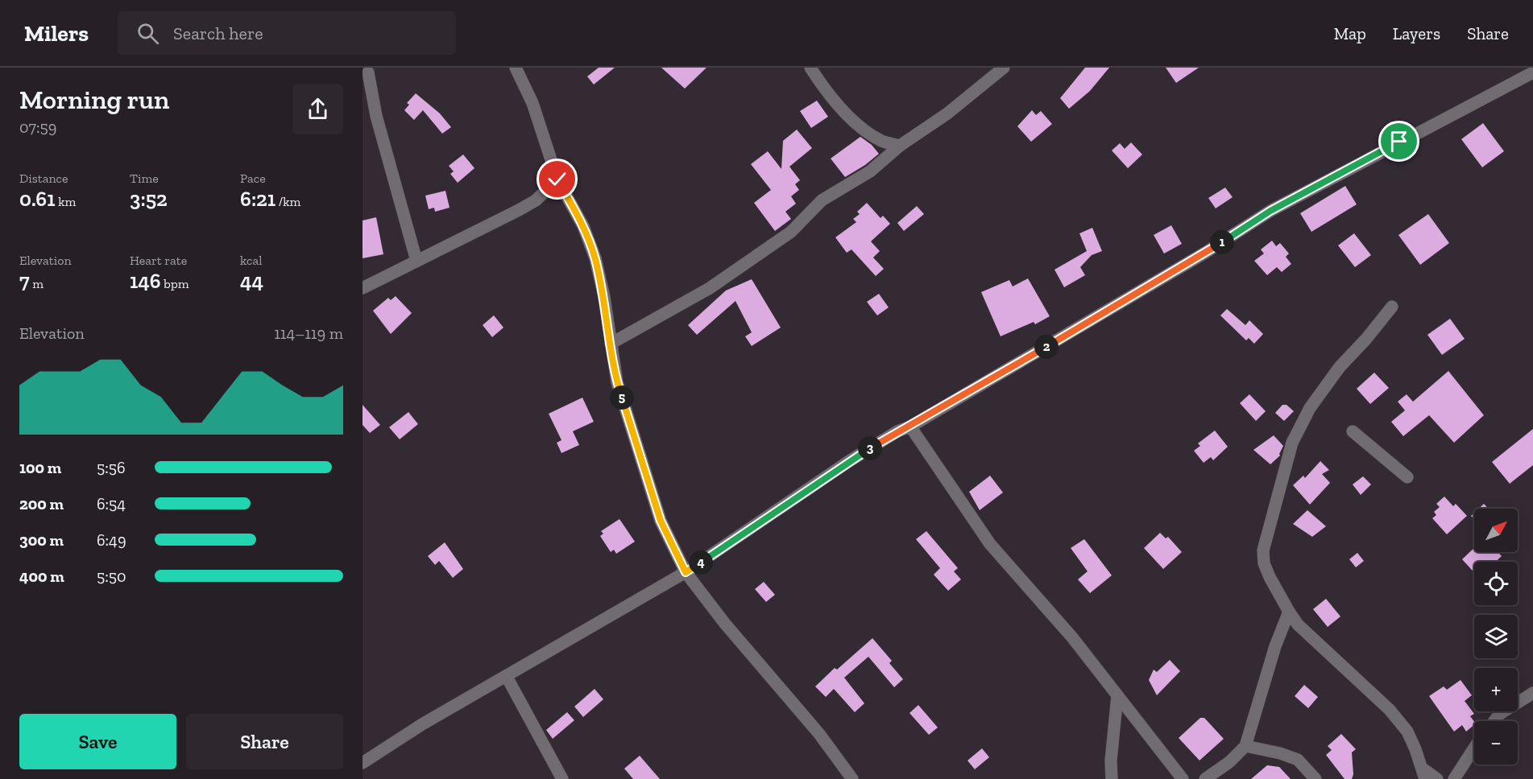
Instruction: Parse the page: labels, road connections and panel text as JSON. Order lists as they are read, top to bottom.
{
  "north": "top right",
  "page": {
    "header": "Milers",
    "search": "Search here",
    "nav": ["Map", "Layers", "Share"],
    "heading": ["Morning run", "07:59"],
    "stats": [
      ["Distance", "0.61 km"],
      ["Time", "3:52"],
      ["Pace", "6:21 /km"],
      ["Elevation", "7 m"],
      ["Heart rate", "146 bpm"],
      ["kcal", "44"]
    ],
    "pins": [
      "1",
      "2",
      "5",
      "3",
      "4"
    ],
    "chart": ["Elevation", "114–119 m"],
    "list": [
      {
        "name": "100 m",
        "note": "5:56"
      },
      {
        "name": "200 m",
        "note": "6:54"
      },
      {
        "name": "300 m",
        "note": "6:49"
      },
      {
        "name": "400 m",
        "note": "5:50"
      }
    ],
    "map_buttons": ["+", "−"],
    "buttons": ["Save", "Share"]
  }
}
